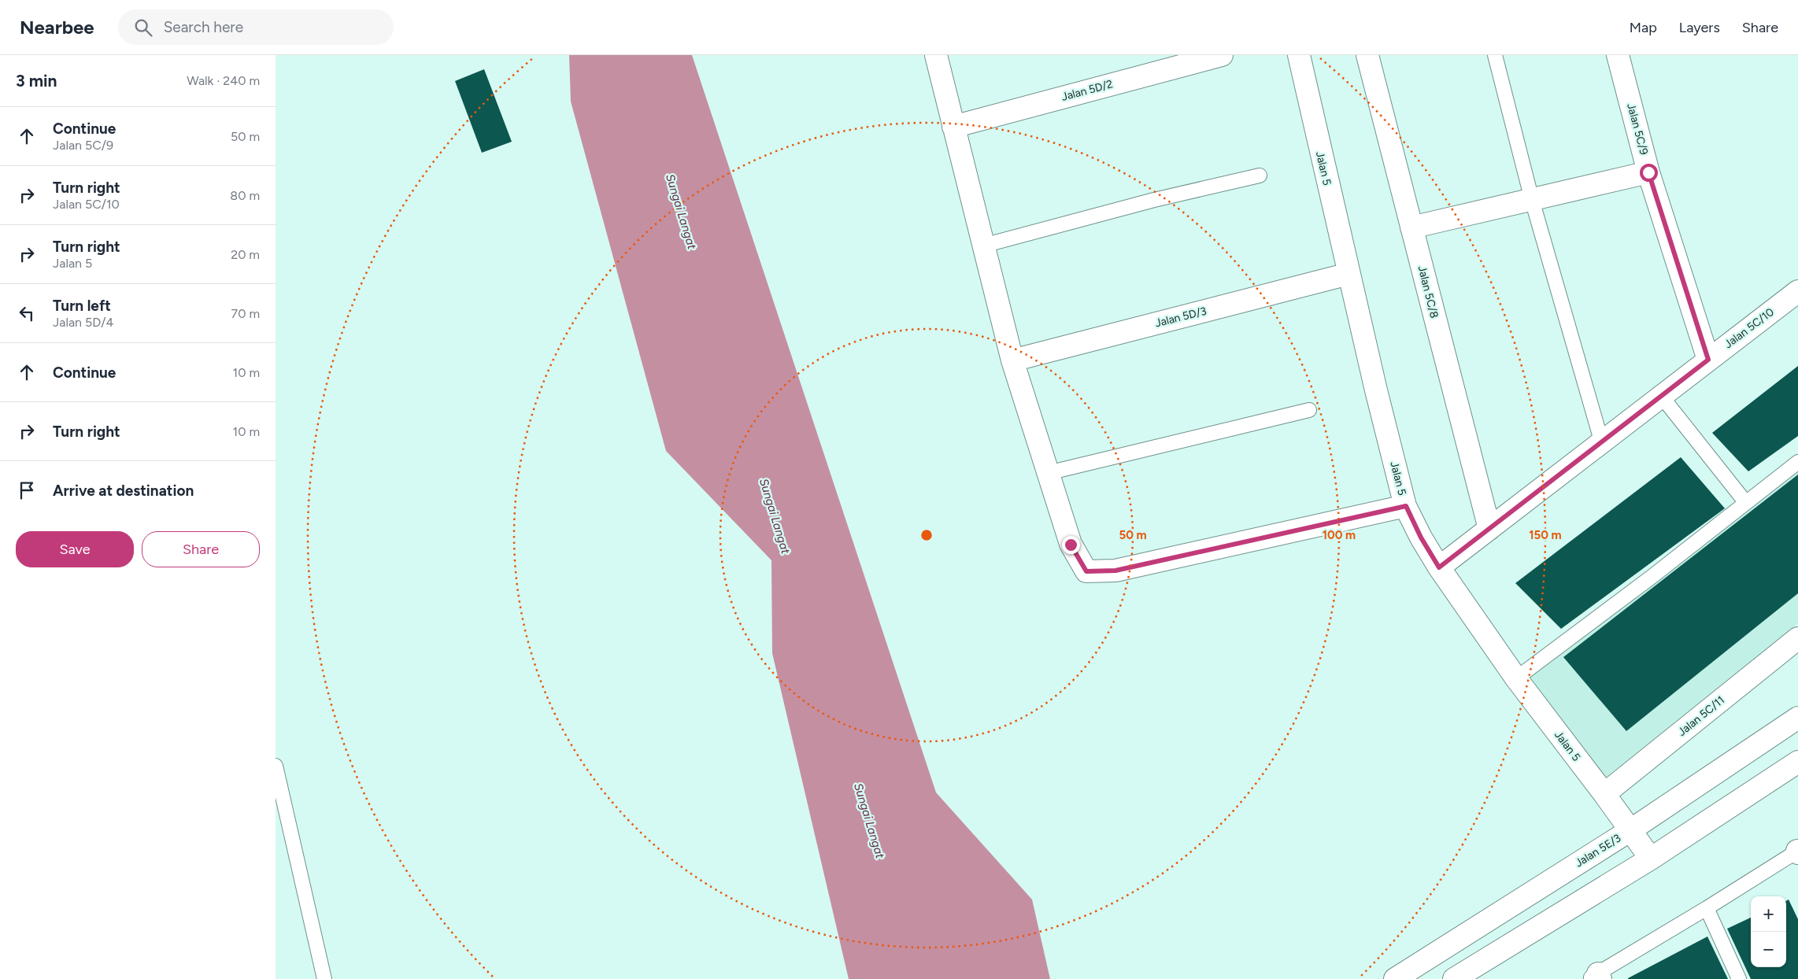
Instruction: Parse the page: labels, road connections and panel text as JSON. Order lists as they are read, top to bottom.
{
  "streets": {
    "street": [
      "Jalan 5D/2",
      "Jalan 5C/9",
      "Jalan 5",
      "Jalan 5C/8",
      "Jalan 5D/3",
      "Jalan 5C/10",
      "Jalan 5C/11",
      "Jalan 5E/3"
    ]
  },
  "crossings": [
    ["Jalan 5C/9", "Jalan 5C/10"],
    ["Jalan 5", "Jalan 5D/3"],
    ["Jalan 5", "Jalan 5C/10"],
    ["Jalan 5", "Jalan 5C/11"],
    ["Jalan 5", "Jalan 5E/3"],
    ["Jalan 5C/8", "Jalan 5C/10"]
  ],
  "water": ["Sungai Langat"],
  "page": {
    "header": "Nearbee",
    "search": "Search here",
    "nav": ["Map", "Layers", "Share"],
    "heading": ["3 min", "Walk · 240 m"],
    "list": [
      ["Continue", "Jalan 5C/9", "50 m"],
      ["Turn right", "Jalan 5C/10", "80 m"],
      ["Turn right", "Jalan 5", "20 m"],
      ["Turn left", "Jalan 5D/4", "70 m"],
      ["Continue", "10 m"],
      ["Turn right", "10 m"],
      "Arrive at destination"
    ],
    "buttons": ["Save", "Share"],
    "map_buttons": ["+", "−"]
  },
  "rings": ["50 m", "100 m", "150 m"]
}
